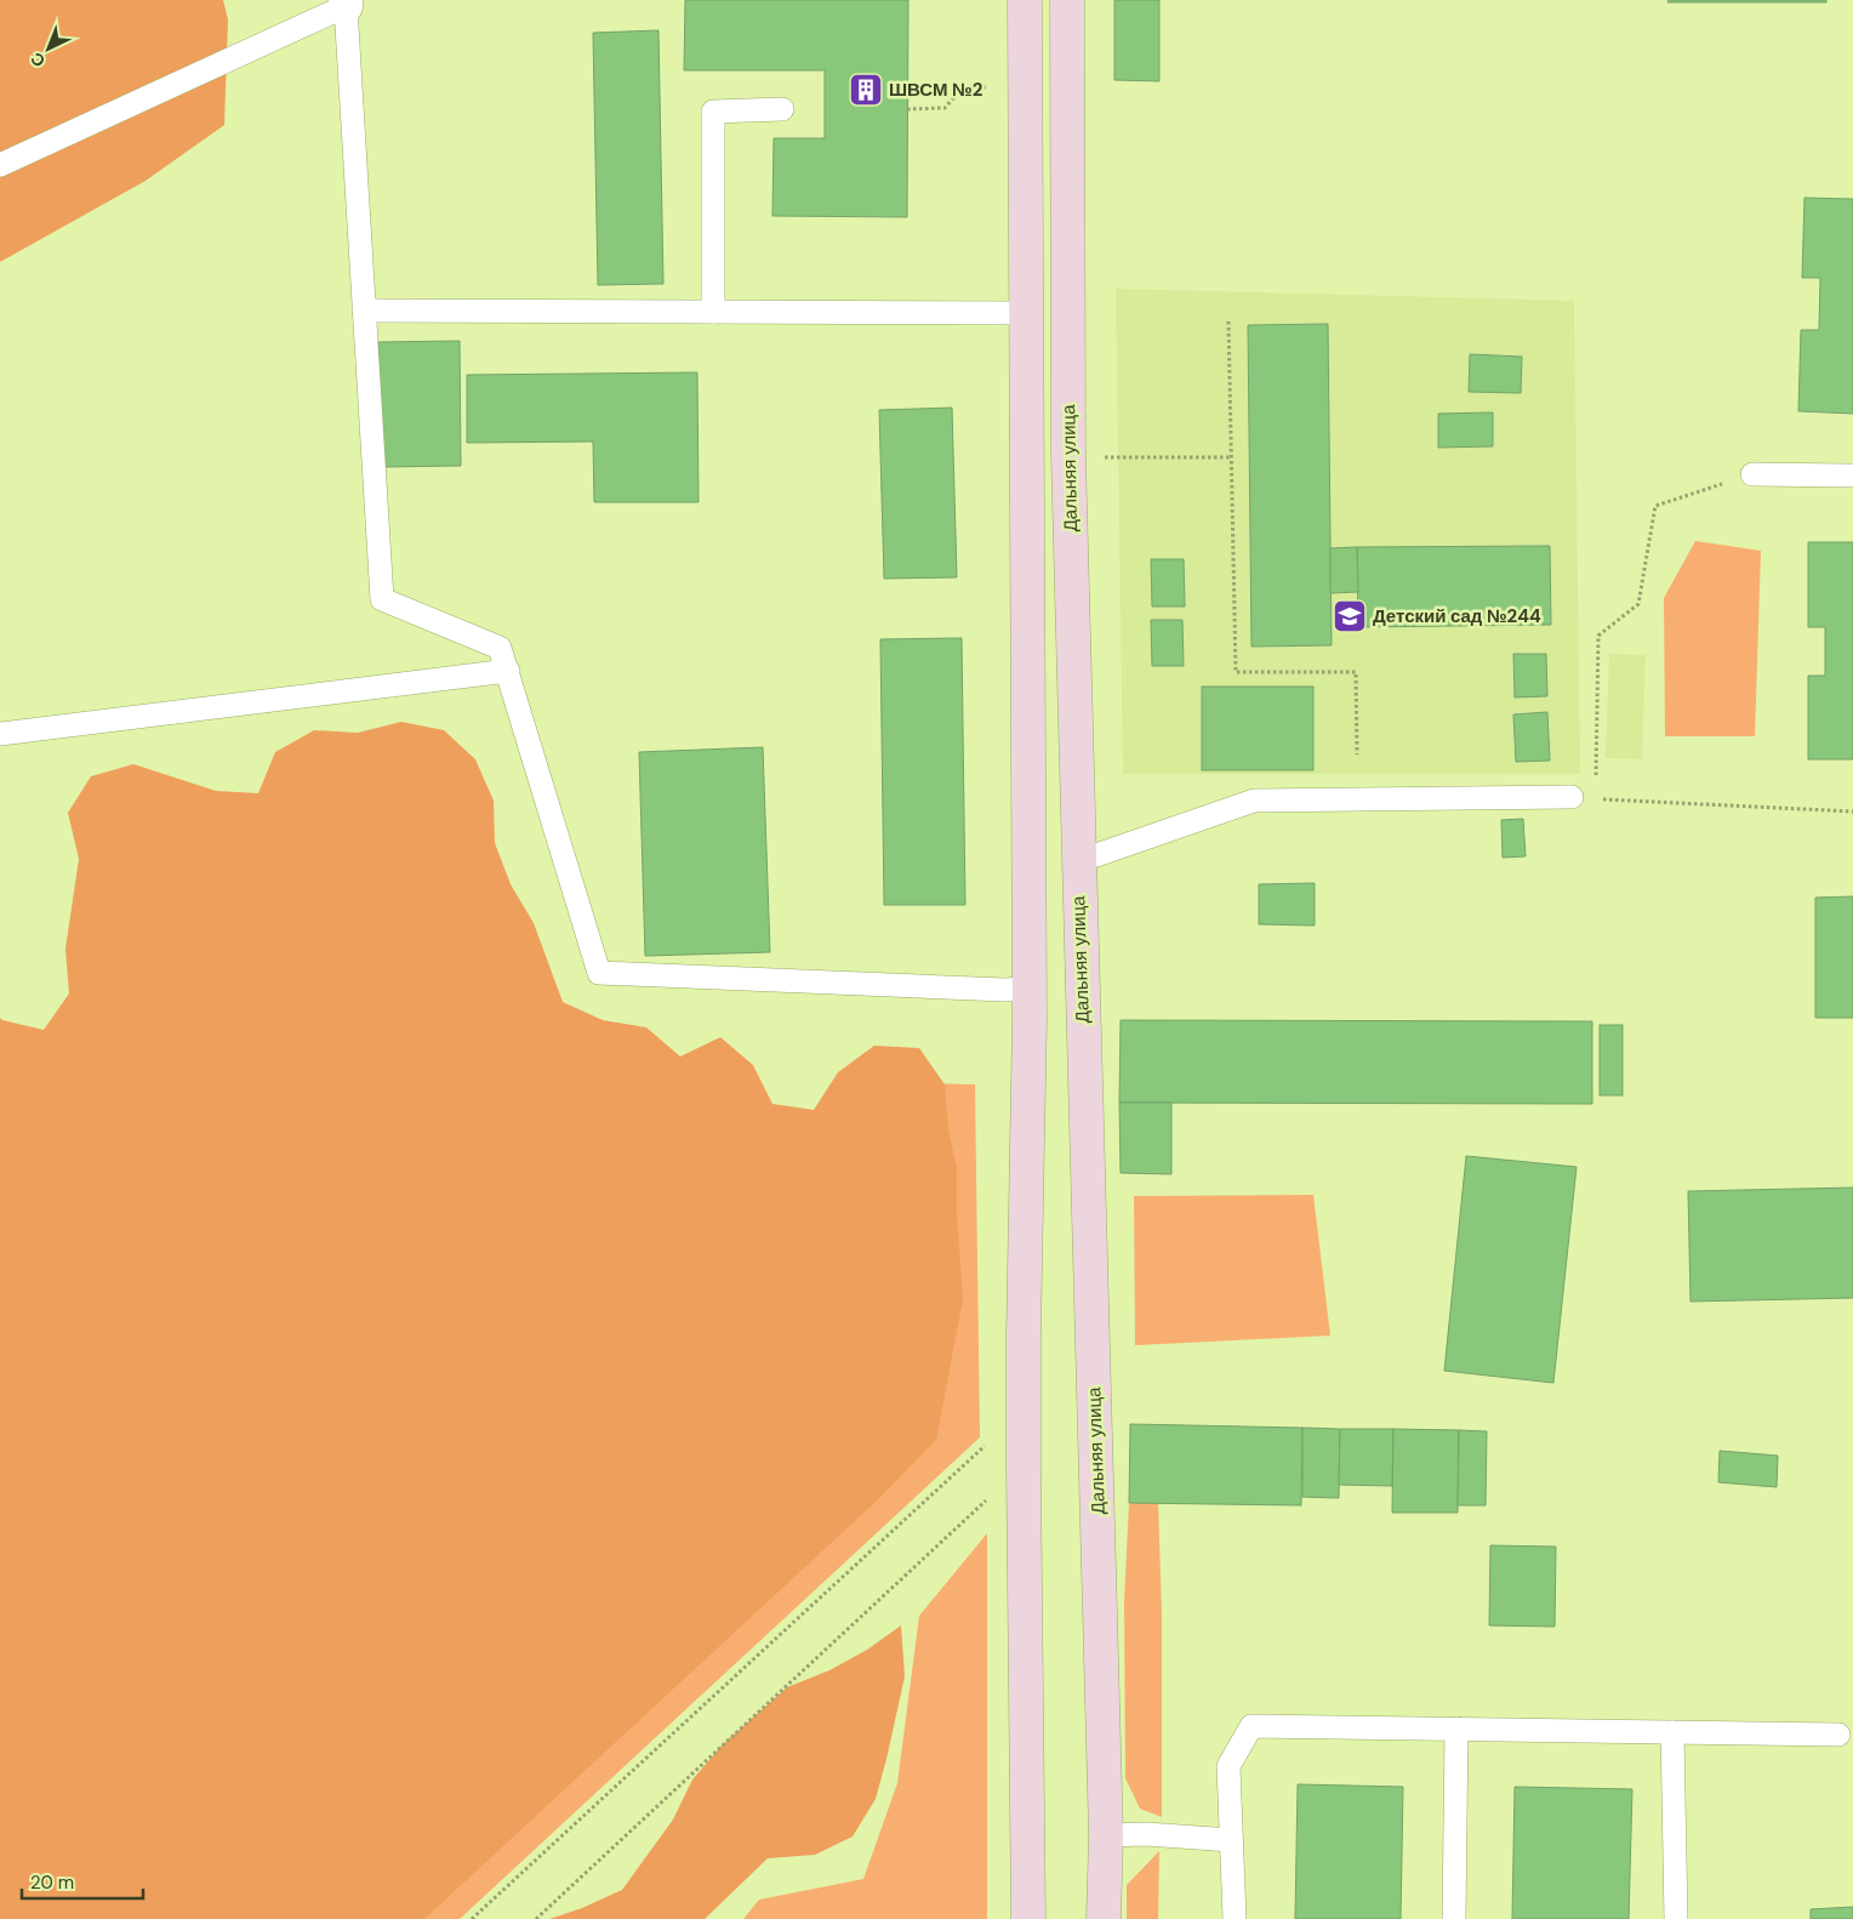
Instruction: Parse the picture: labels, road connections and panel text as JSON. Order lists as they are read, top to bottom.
{
  "streets": {
    "main road": ["Дальняя улица"]
  },
  "places": {
    "building": ["ШВСМ №2"],
    "school or university": ["Детский сад №244"]
  },
  "scale_bar": "20 m",
  "north": "bottom left"
}
